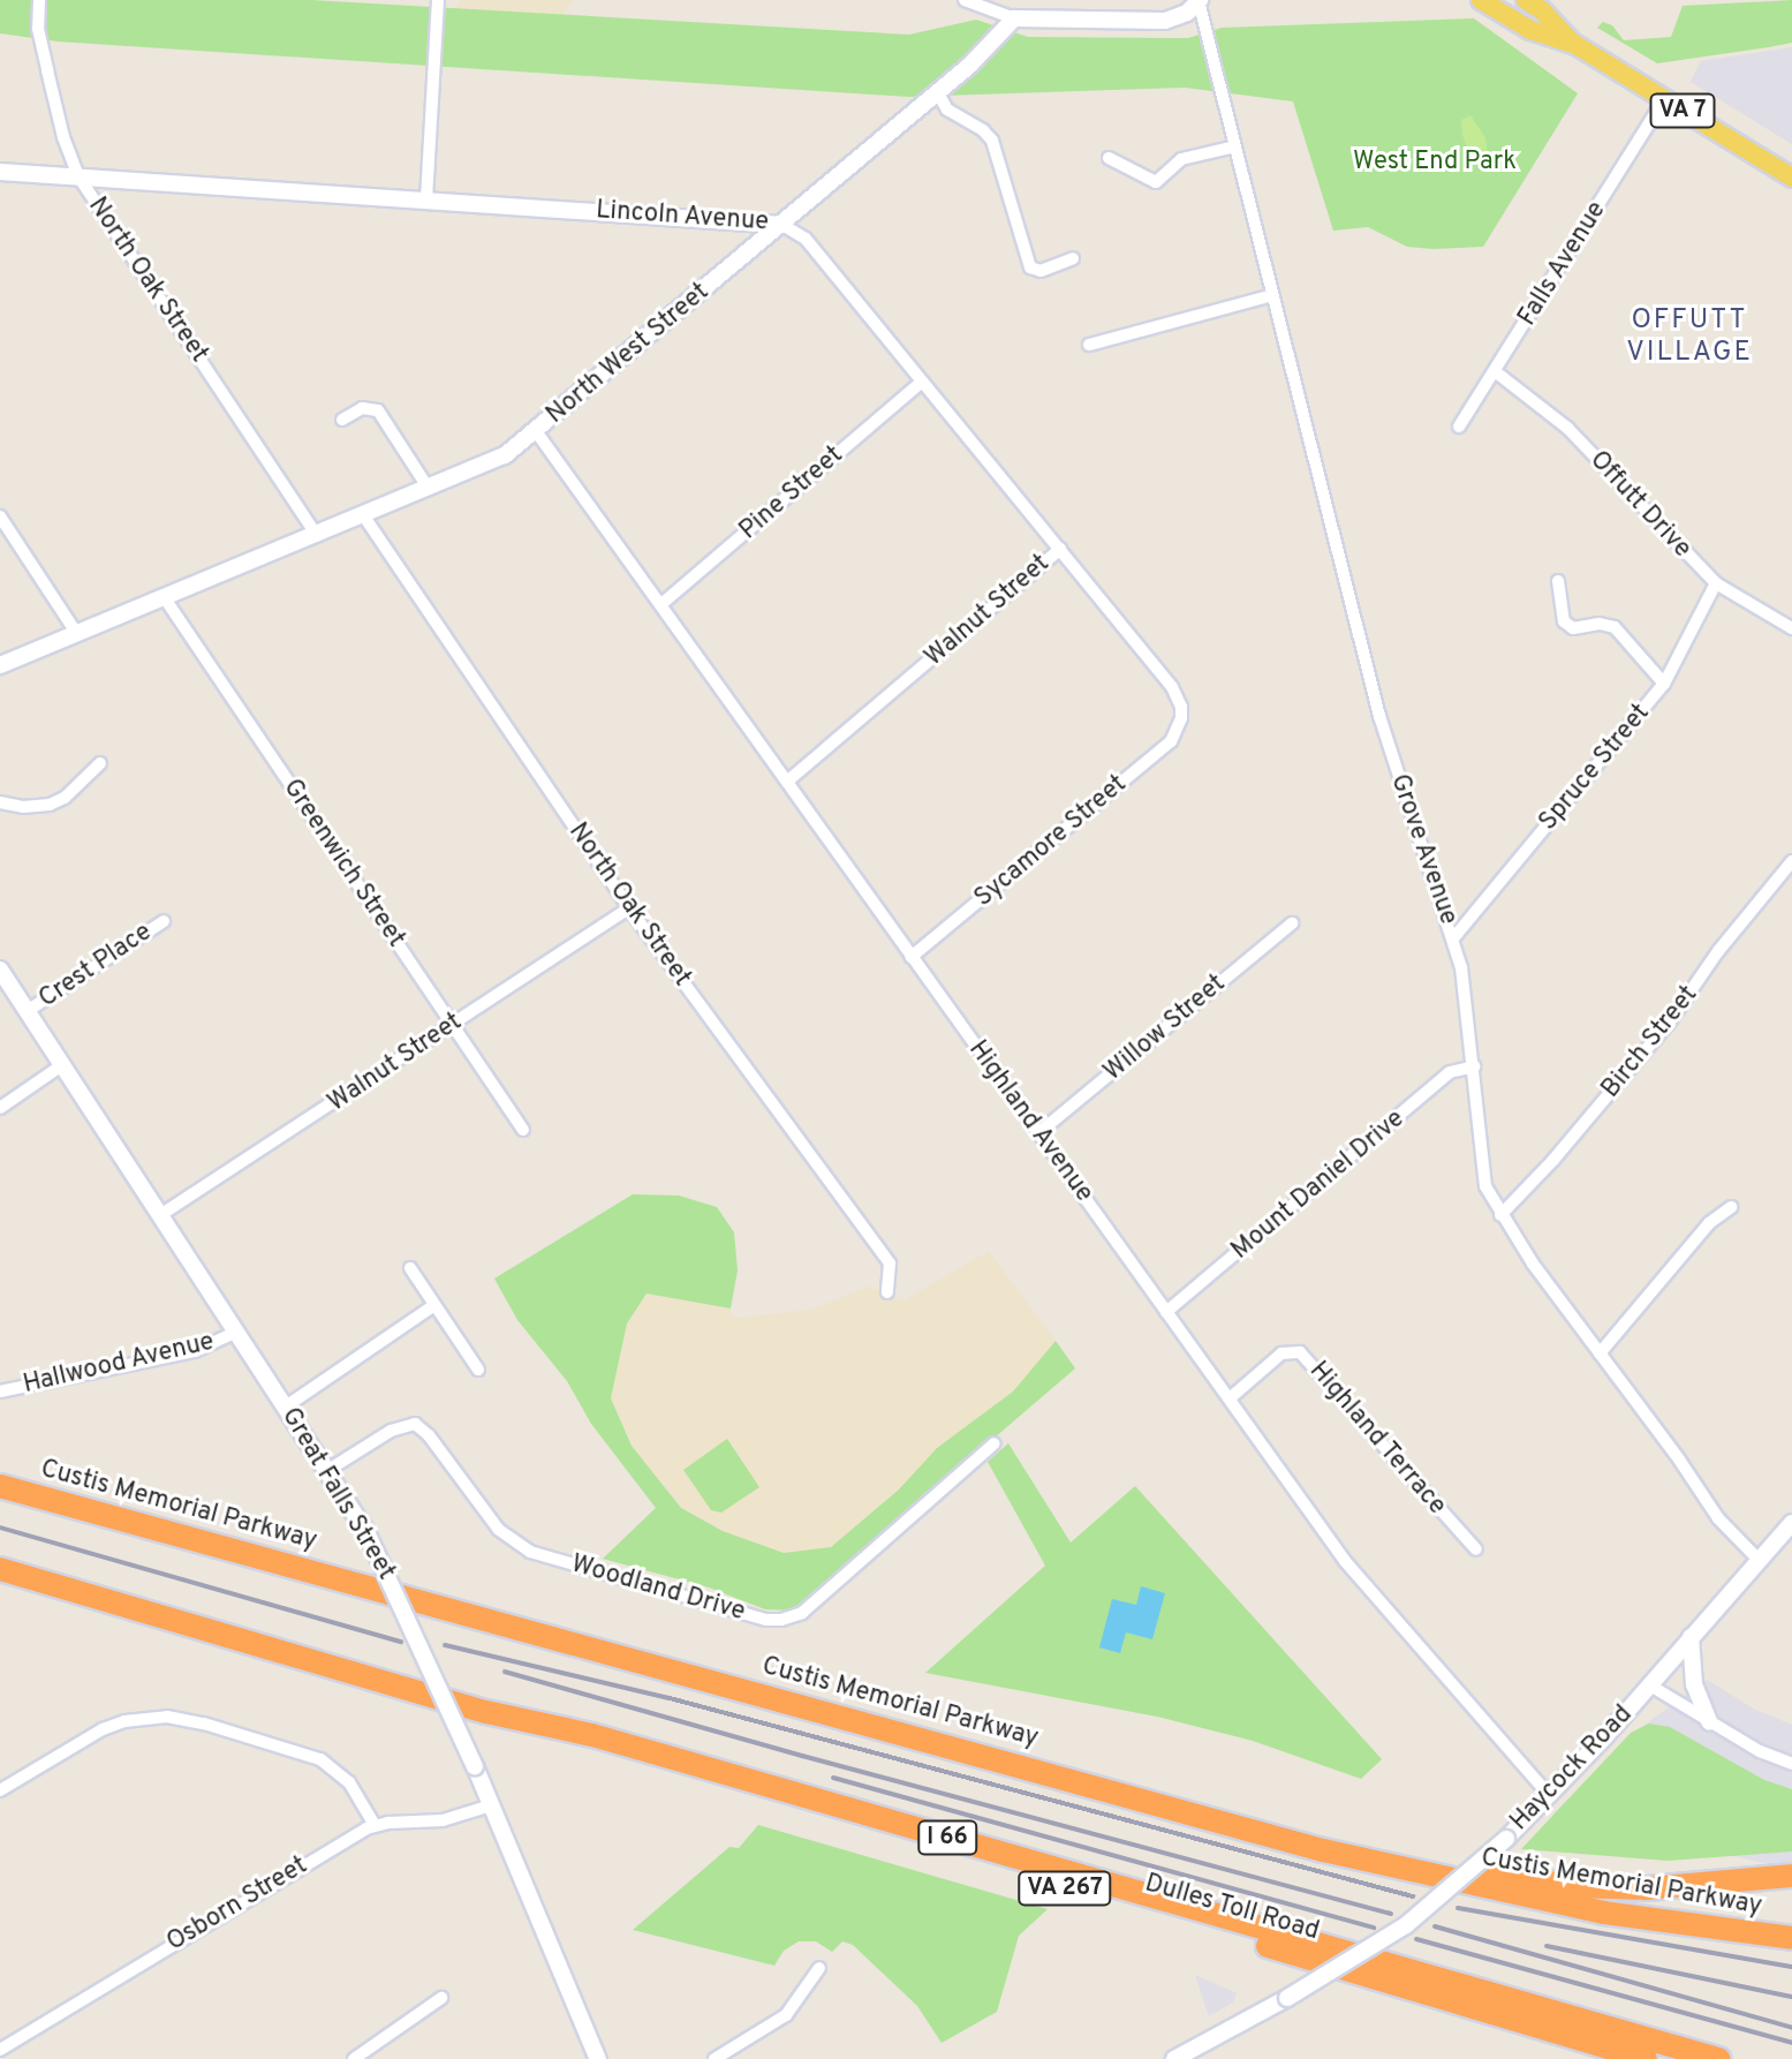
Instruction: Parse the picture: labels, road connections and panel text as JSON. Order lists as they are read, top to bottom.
{
  "streets": {
    "highway": [
      "Custis Memorial Parkway",
      "I 66",
      "VA 267",
      "Dulles Toll Road"
    ],
    "main road": [
      "VA 7",
      "Lincoln Avenue",
      "North West Street",
      "Great Falls Street",
      "Haycock Road"
    ],
    "street": [
      "Falls Avenue",
      "North Oak Street",
      "Pine Street",
      "Offutt Drive",
      "Walnut Street",
      "Spruce Street",
      "Sycamore Street",
      "Grove Avenue",
      "Greenwich Street",
      "Crest Place",
      "Willow Street",
      "Birch Street",
      "Highland Avenue",
      "Mount Daniel Drive",
      "Hallwood Avenue",
      "Highland Terrace",
      "Woodland Drive",
      "Osborn Street"
    ]
  },
  "crossings": [
    ["VA 7", "Falls Avenue"],
    ["Lincoln Avenue", "North Oak Street"],
    ["Lincoln Avenue", "North West Street"],
    ["Lincoln Avenue", "Pine Street"],
    ["Lincoln Avenue", "Walnut Street"],
    ["Lincoln Avenue", "Sycamore Street"],
    ["Falls Avenue", "Offutt Drive"],
    ["North Oak Street", "North West Street"],
    ["North Oak Street", "Walnut Street"],
    ["North West Street", "Greenwich Street"],
    ["North West Street", "Highland Avenue"],
    ["Pine Street", "Highland Avenue"],
    ["Offutt Drive", "Spruce Street"],
    ["Walnut Street", "Greenwich Street"],
    ["Walnut Street", "Highland Avenue"],
    ["Walnut Street", "Great Falls Street"],
    ["Spruce Street", "Grove Avenue"],
    ["Sycamore Street", "Highland Avenue"],
    ["Grove Avenue", "Birch Street"],
    ["Grove Avenue", "Mount Daniel Drive"],
    ["Grove Avenue", "Haycock Road"],
    ["Crest Place", "Great Falls Street"],
    ["Willow Street", "Highland Avenue"],
    ["Highland Avenue", "Mount Daniel Drive"],
    ["Highland Avenue", "Highland Terrace"],
    ["Highland Avenue", "Haycock Road"],
    ["Hallwood Avenue", "Great Falls Street"],
    ["Great Falls Street", "Woodland Drive"],
    ["Great Falls Street", "Osborn Street"],
    ["I 66", "Dulles Toll Road"]
  ],
  "districts": ["OFFUTT VILLAGE"],
  "parks": ["West End Park"]
}
